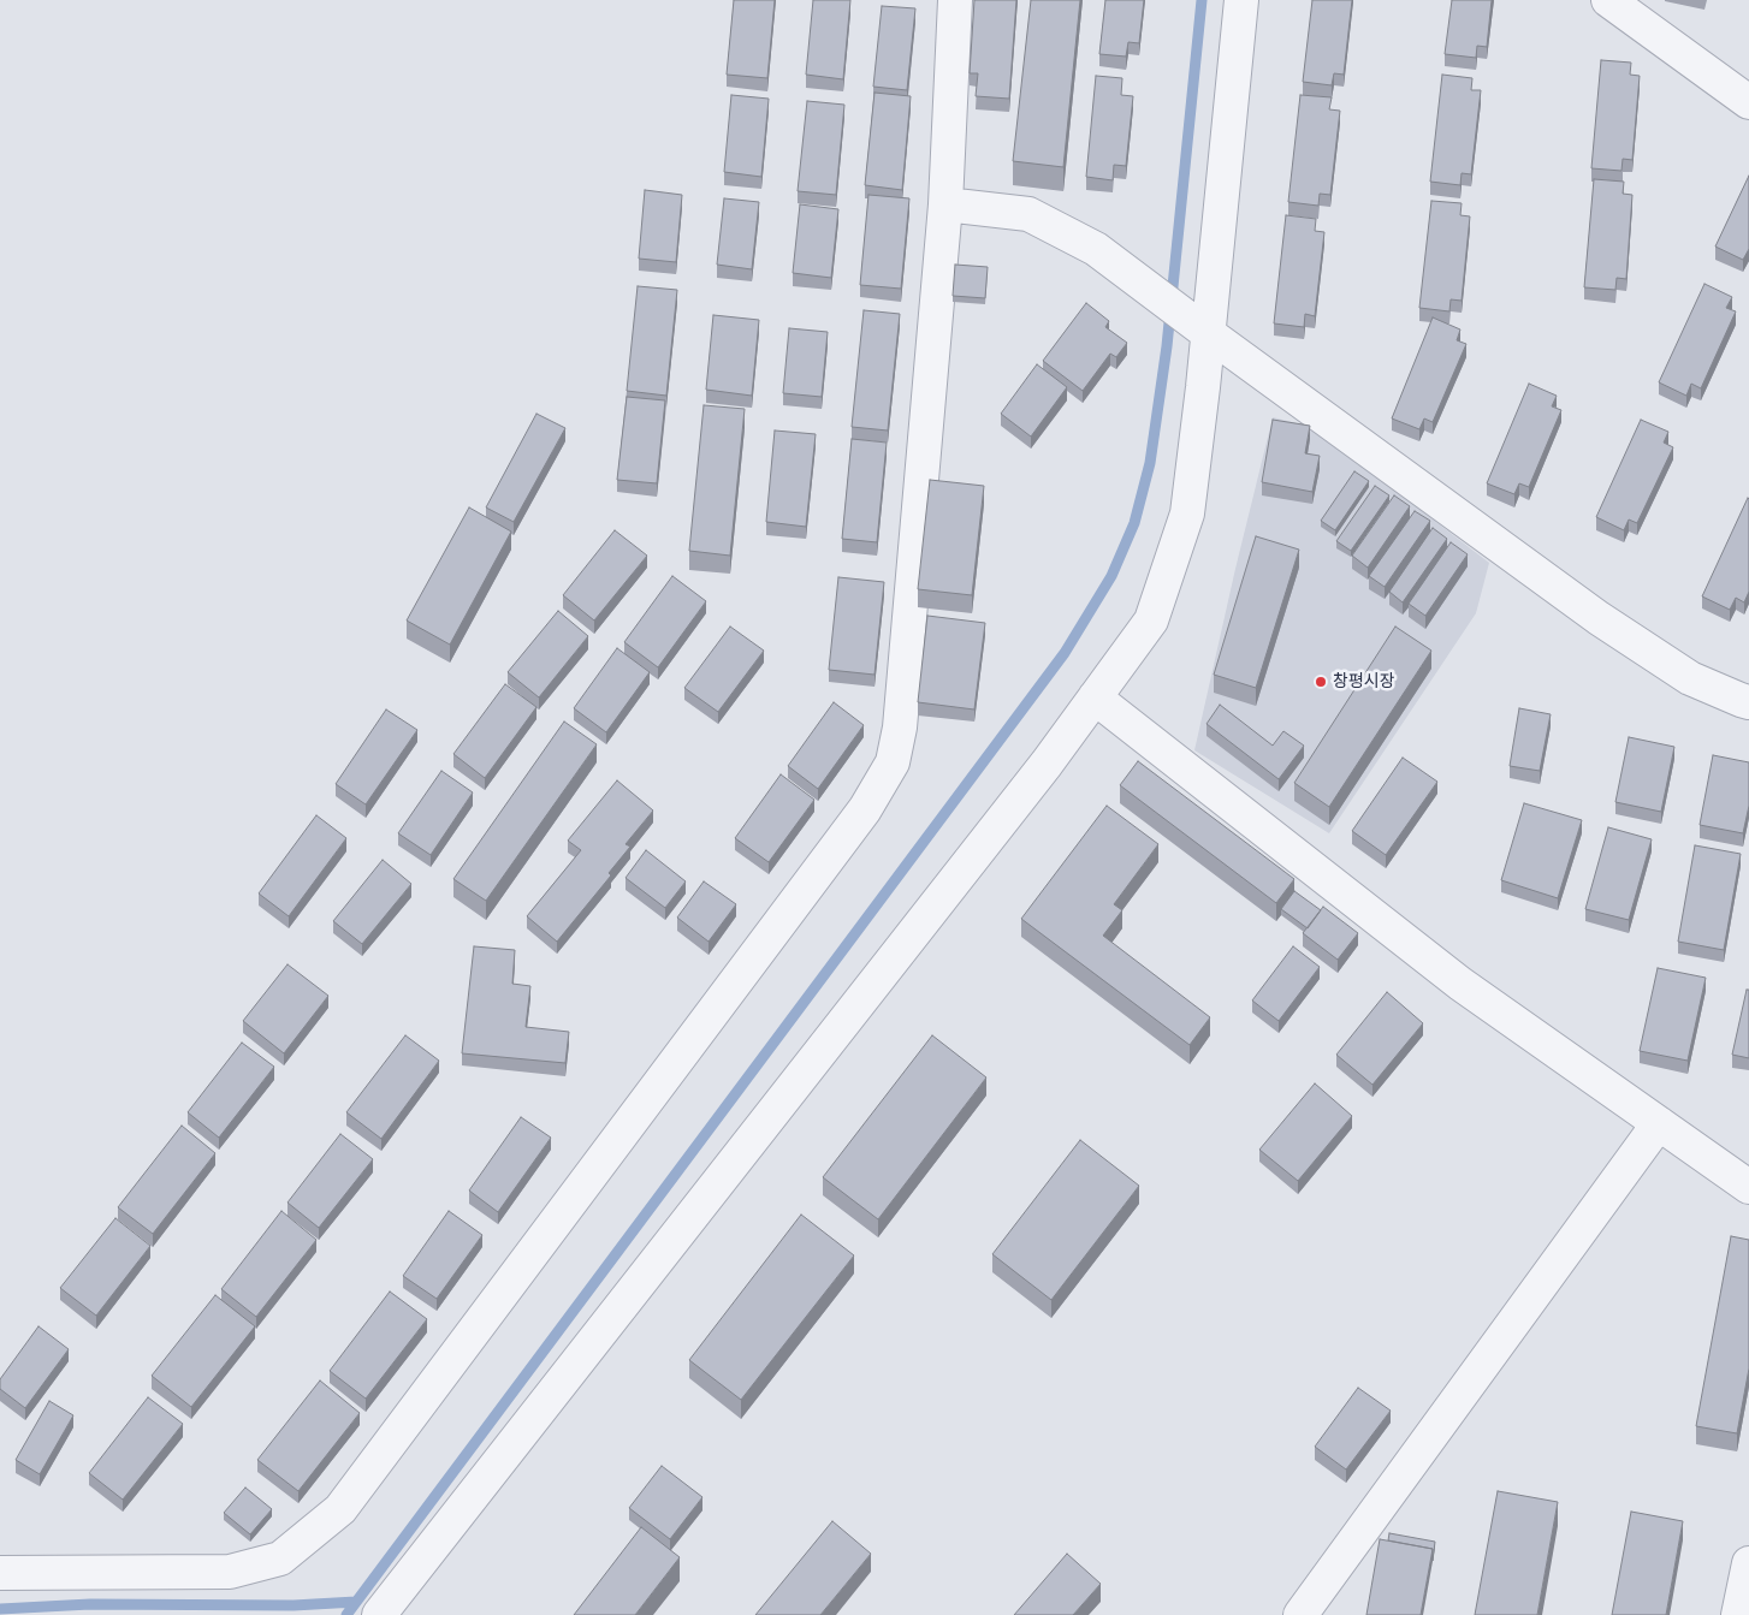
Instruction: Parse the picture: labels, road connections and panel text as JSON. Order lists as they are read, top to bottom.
{
  "places": ["창평시장"]
}
